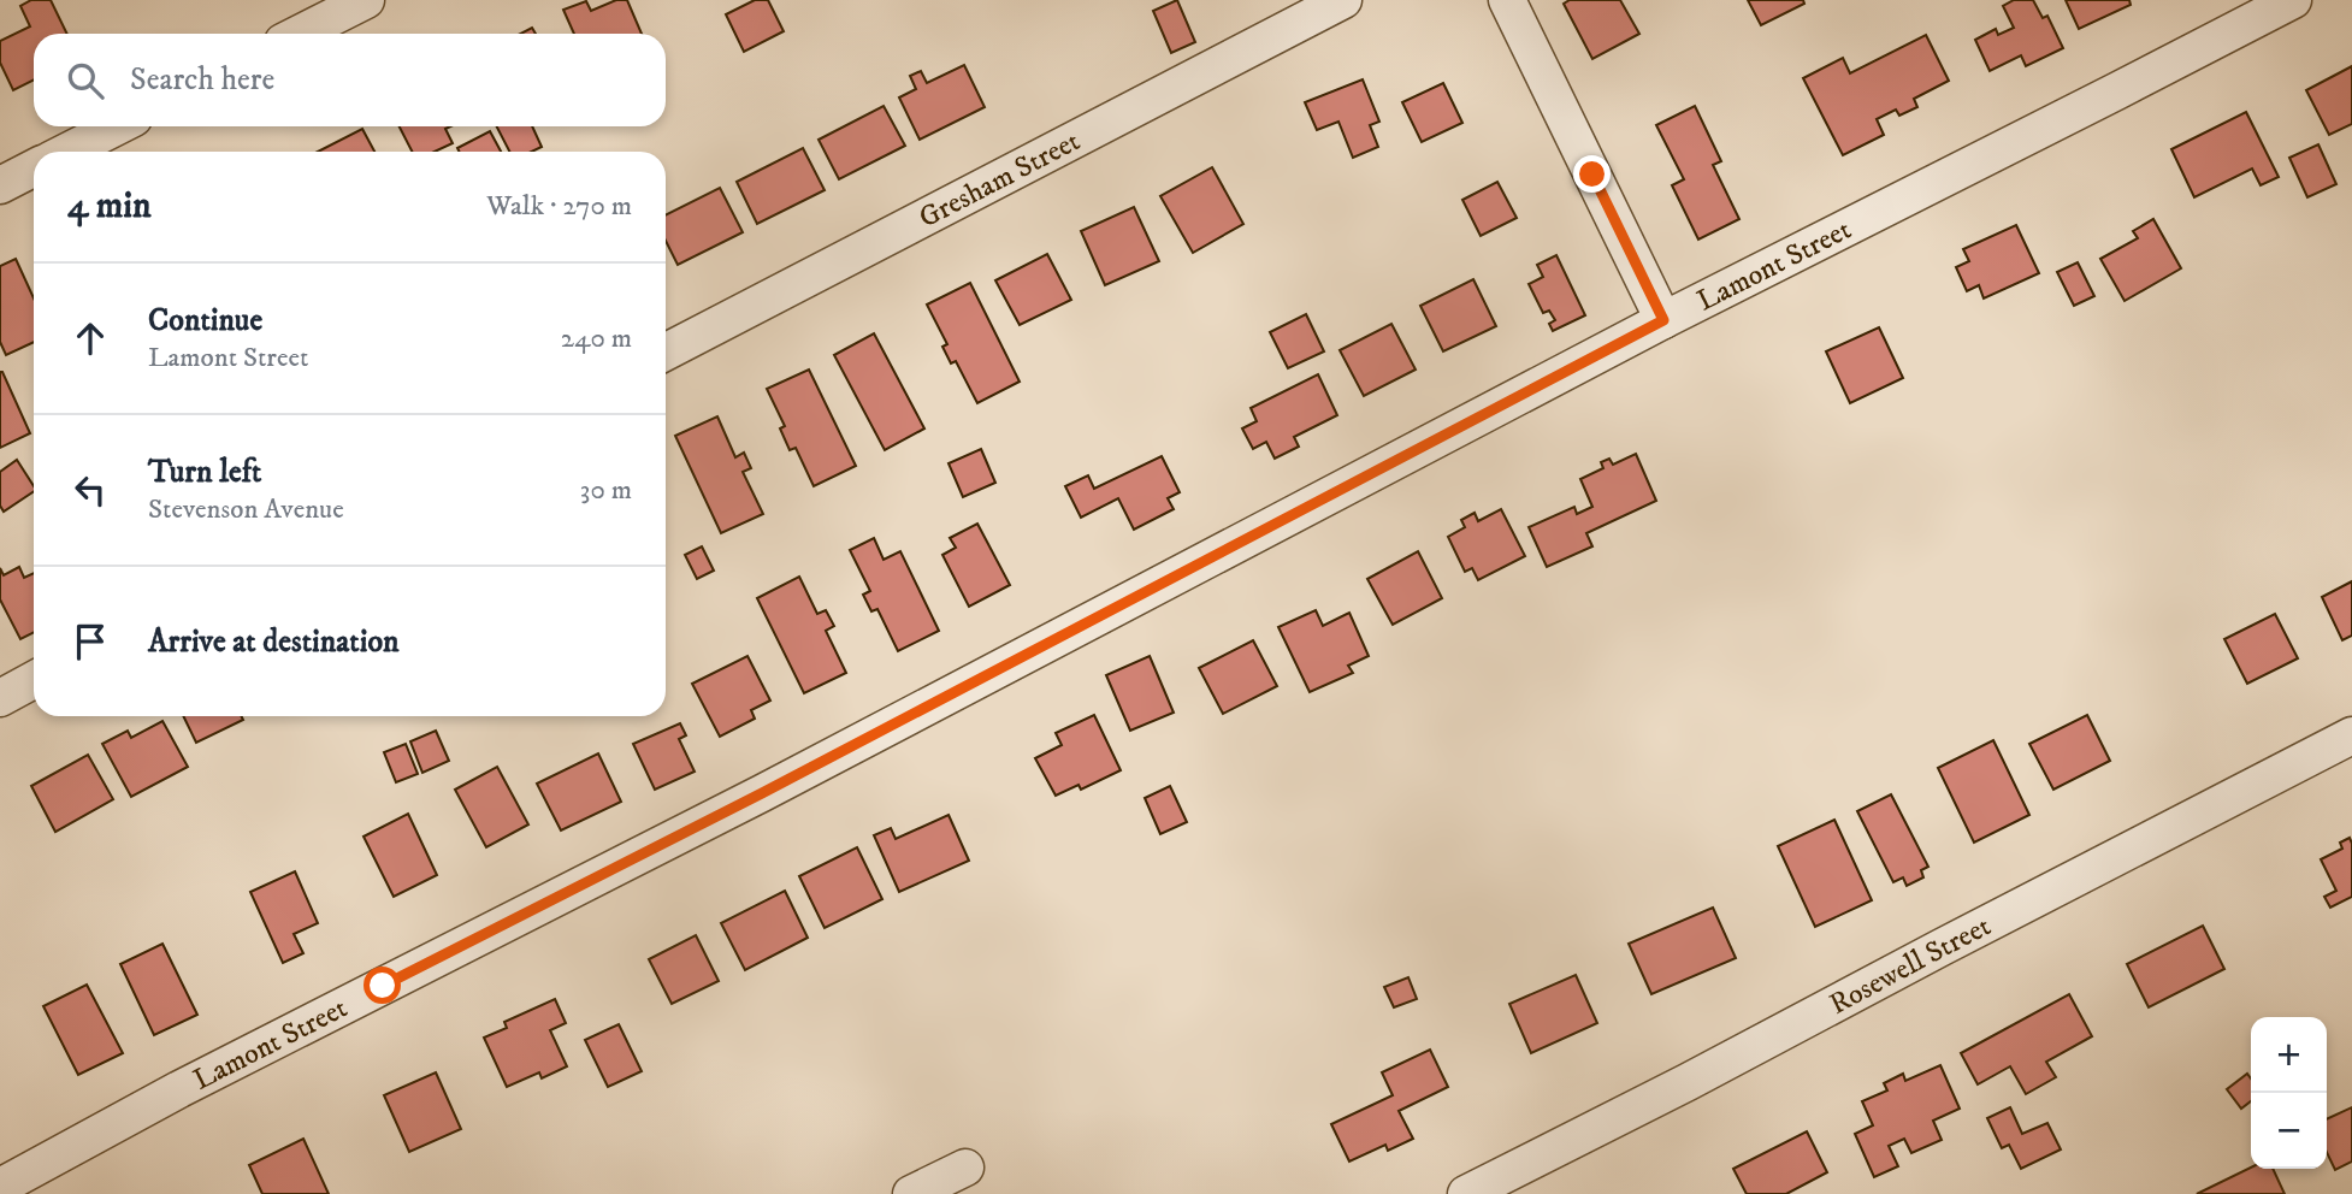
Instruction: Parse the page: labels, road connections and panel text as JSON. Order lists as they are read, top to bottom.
{
  "streets": {
    "street": ["Gresham Street", "Lamont Street", "Rosewell Street"]
  },
  "page": {
    "search": "Search here",
    "heading": ["4 min", "Walk · 270 m"],
    "list": [
      ["Continue", "Lamont Street", "240 m"],
      ["Turn left", "Stevenson Avenue", "30 m"],
      "Arrive at destination"
    ],
    "map_buttons": ["+", "−"]
  }
}
